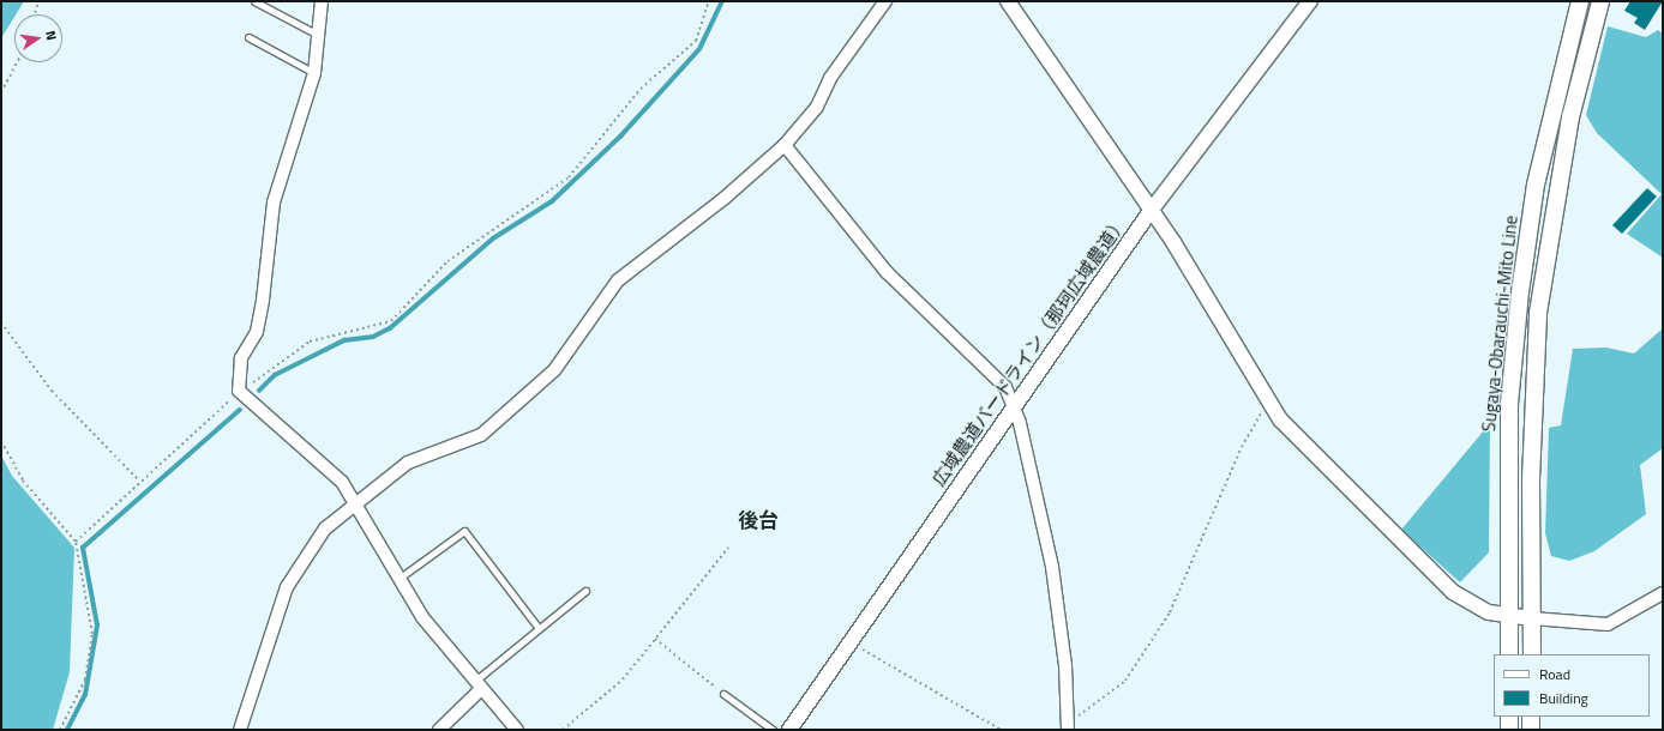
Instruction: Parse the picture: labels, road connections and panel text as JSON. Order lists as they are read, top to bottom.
{
  "streets": {
    "main road": ["Sugaya-Obarauchi-Mito Line"],
    "street": ["広域農道バードライン（那珂広域農道）"]
  },
  "districts": ["後台"],
  "legend": ["Road", "Building"],
  "north": "right"
}
